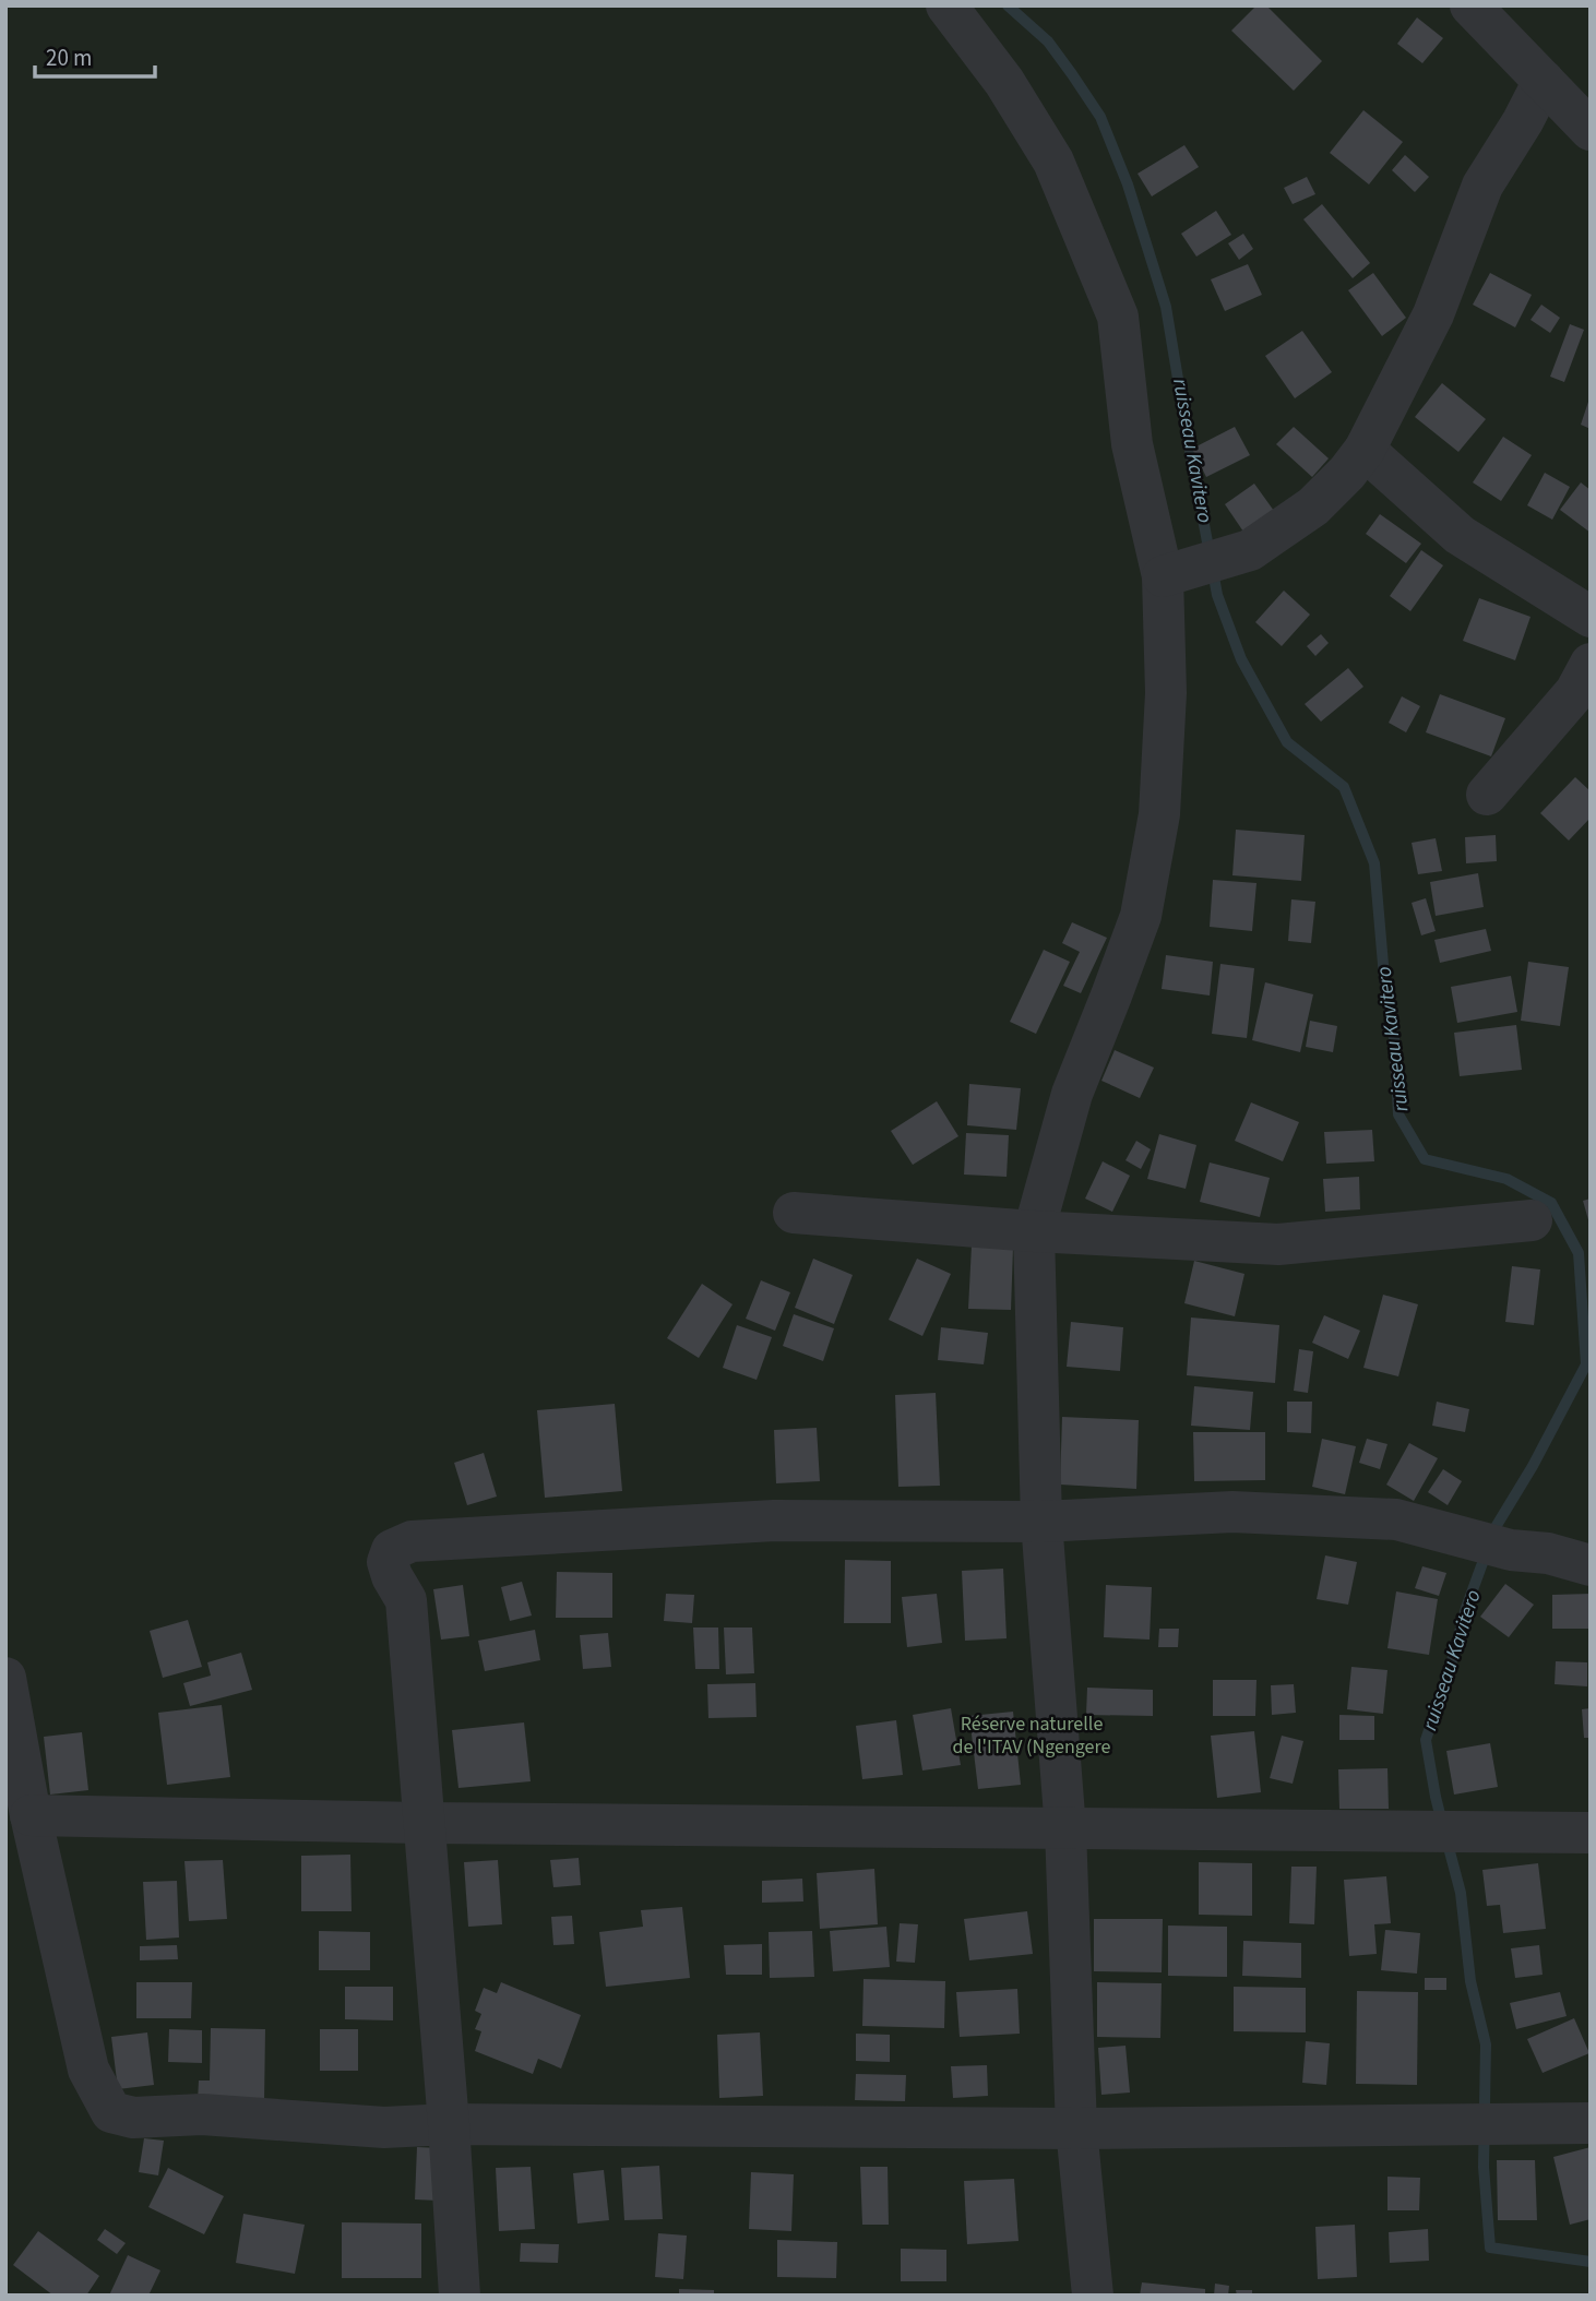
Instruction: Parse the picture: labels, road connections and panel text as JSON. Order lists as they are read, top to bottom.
{
  "water": ["ruisseau Kavitero"],
  "parks": ["Réserve naturelle de l'ITAV (Ngengere"],
  "scale_bar": "20 m"
}
